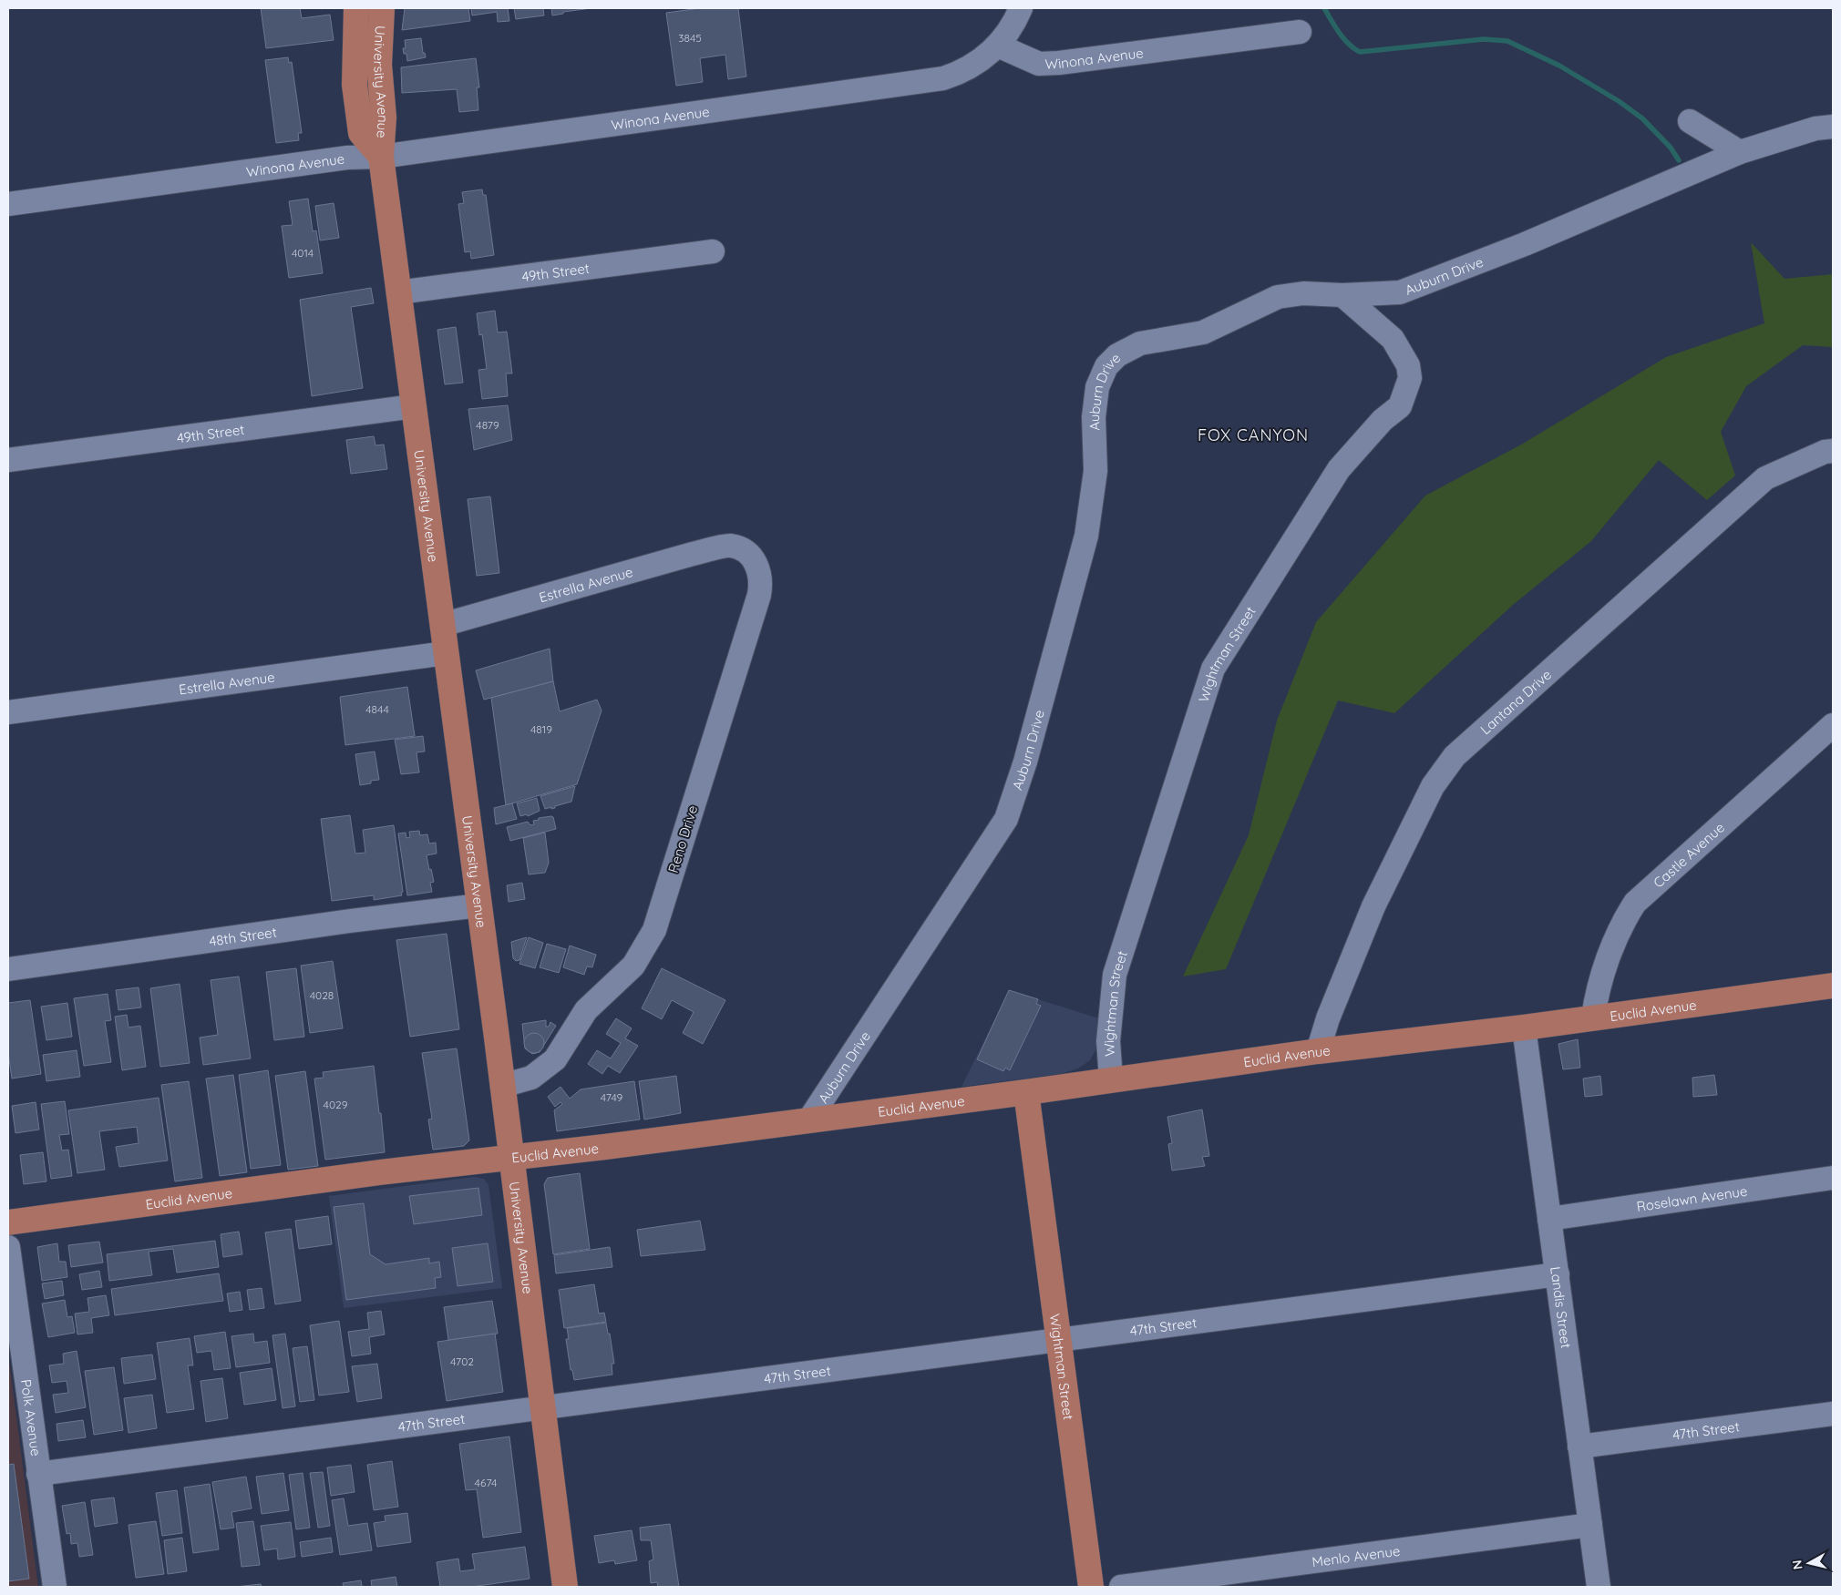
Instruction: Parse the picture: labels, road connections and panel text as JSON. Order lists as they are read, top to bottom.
{
  "streets": {
    "main road": ["University Avenue", "Wightman Street", "Euclid Avenue"],
    "street": [
      "Winona Avenue",
      "49th Street",
      "Auburn Drive",
      "Estrella Avenue",
      "Lantana Drive",
      "Reno Drive",
      "Castle Avenue",
      "48th Street",
      "Roselawn Avenue",
      "Landis Street",
      "47th Street",
      "Polk Avenue",
      "Menlo Avenue"
    ]
  },
  "crossings": [
    ["Winona Avenue", "University Avenue"],
    ["University Avenue", "49th Street"],
    ["University Avenue", "Estrella Avenue"],
    ["University Avenue", "Reno Drive"],
    ["University Avenue", "48th Street"],
    ["University Avenue", "Euclid Avenue"],
    ["University Avenue", "47th Street"],
    ["Auburn Drive", "Wightman Street"],
    ["Auburn Drive", "Euclid Avenue"],
    ["Estrella Avenue", "Reno Drive"],
    ["Wightman Street", "Euclid Avenue"],
    ["Wightman Street", "47th Street"],
    ["Lantana Drive", "Euclid Avenue"],
    ["Castle Avenue", "Euclid Avenue"],
    ["Euclid Avenue", "Landis Street"],
    ["Roselawn Avenue", "Landis Street"],
    ["Landis Street", "47th Street"],
    ["Landis Street", "Menlo Avenue"],
    ["47th Street", "Polk Avenue"]
  ],
  "districts": ["FOX CANYON"],
  "house_numbers": [
    "3845",
    "4014",
    "4879",
    "4844",
    "4819",
    "4028",
    "4749",
    "4029",
    "4702",
    "4674"
  ],
  "north": "left"
}
